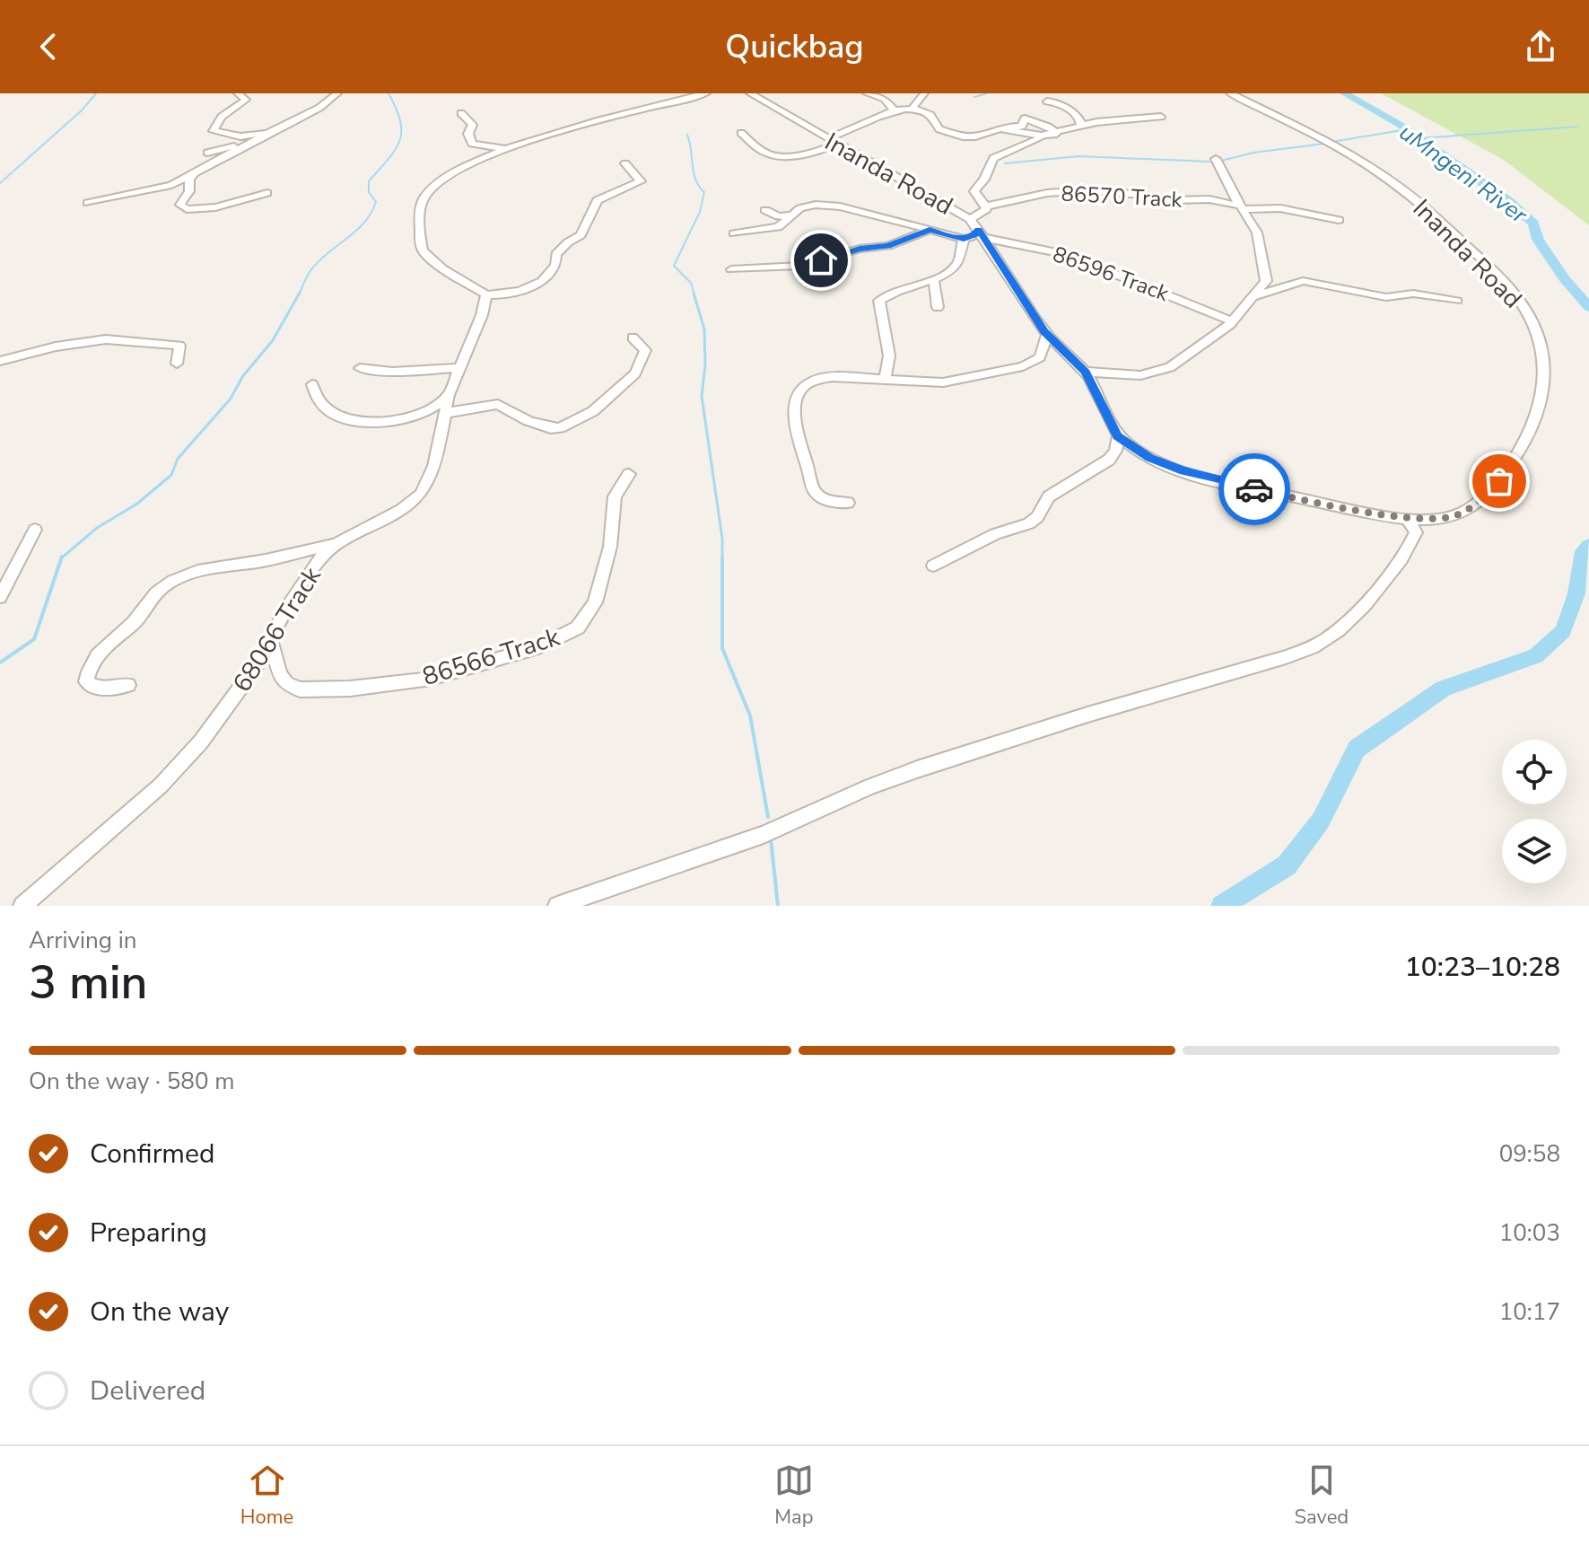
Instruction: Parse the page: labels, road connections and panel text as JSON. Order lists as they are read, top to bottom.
{
  "streets": {
    "street": [
      "Inanda Road",
      "86570 Track",
      "86596 Track",
      "68066 Track",
      "86566 Track"
    ]
  },
  "crossings": [
    ["Inanda Road", "86570 Track"],
    ["Inanda Road", "86596 Track"],
    ["68066 Track", "86566 Track"]
  ],
  "water": ["uMngeni River"],
  "page": {
    "header": "Quickbag",
    "heading": ["3 min", "Arriving in", "10:23–10:28"],
    "bar": "On the way · 580 m",
    "list": [
      ["Confirmed", "09:58"],
      ["Preparing", "10:03"],
      ["On the way", "10:17"],
      "Delivered"
    ],
    "tabs": ["Home", "Map", "Saved"]
  }
}
